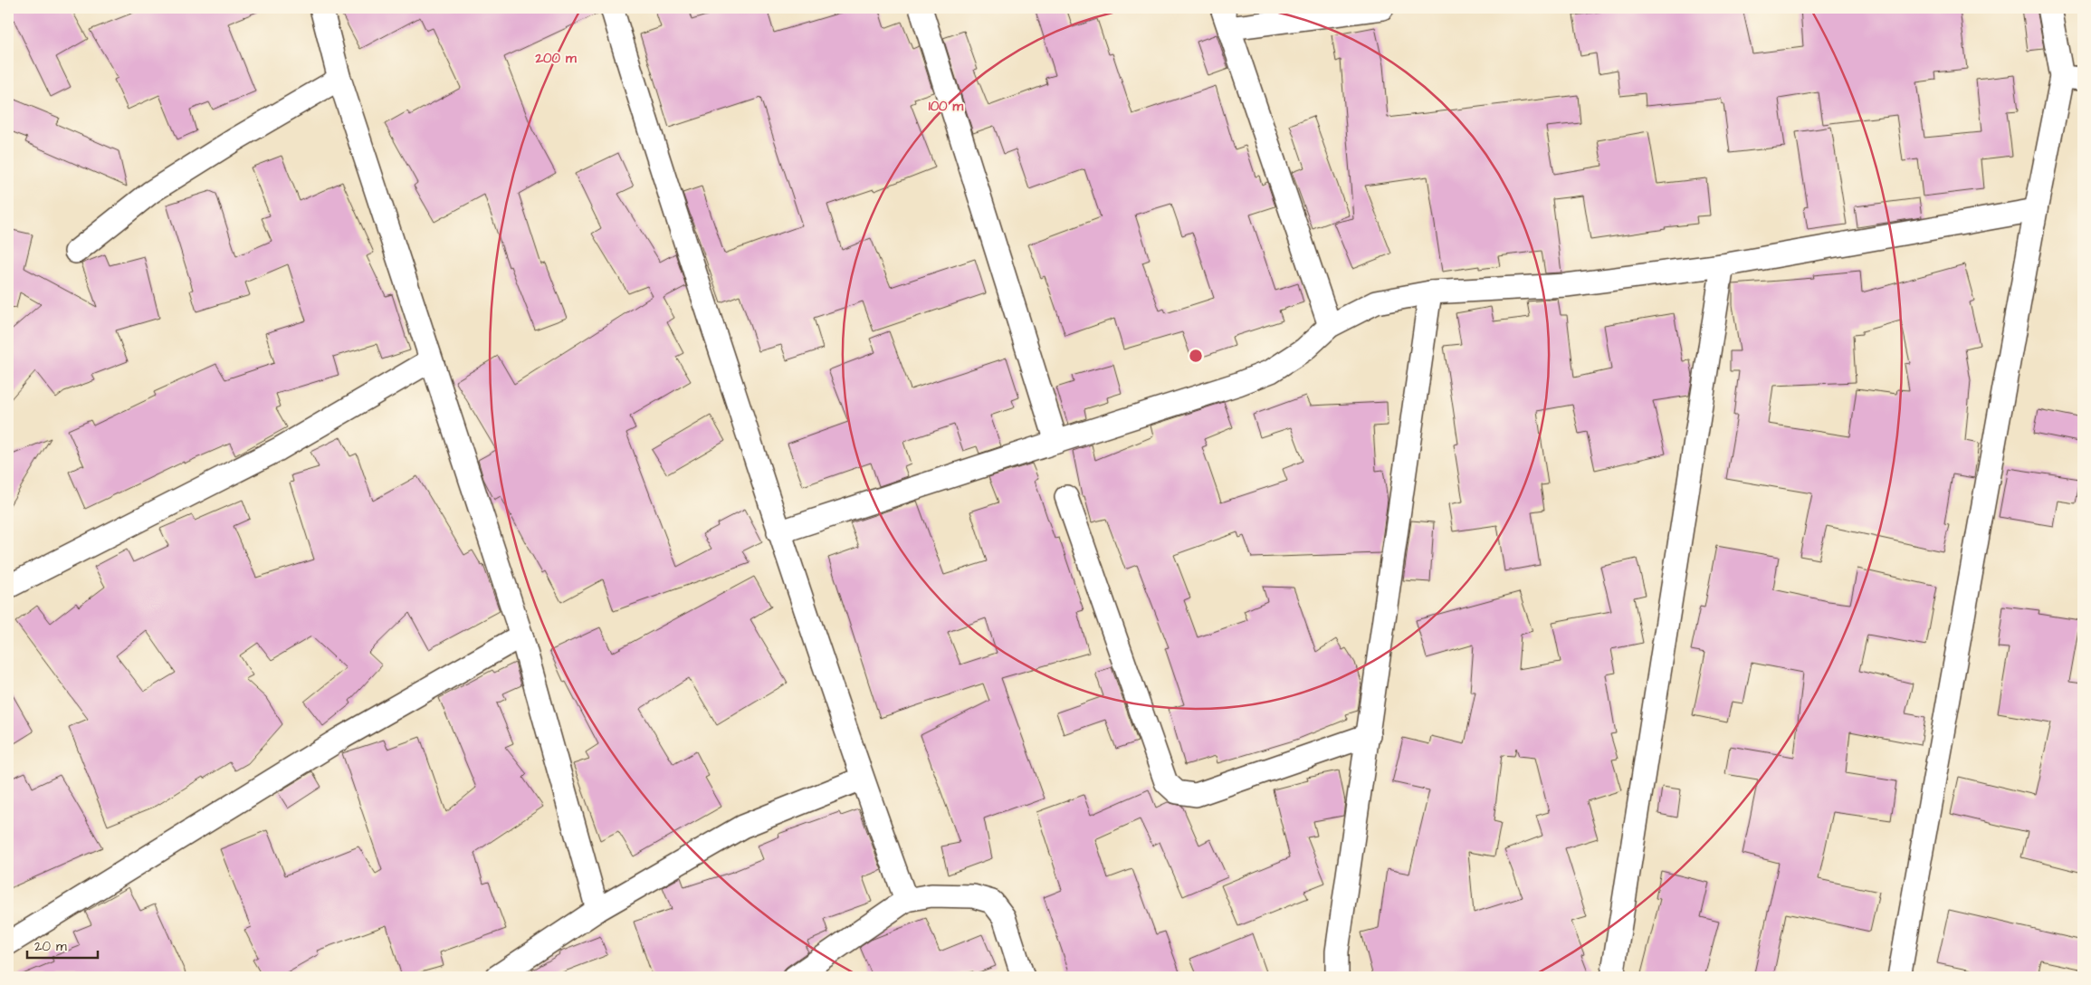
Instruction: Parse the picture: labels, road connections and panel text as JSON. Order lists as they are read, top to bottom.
{
  "scale_bar": "20 m",
  "rings": ["200 m", "100 m"]
}
